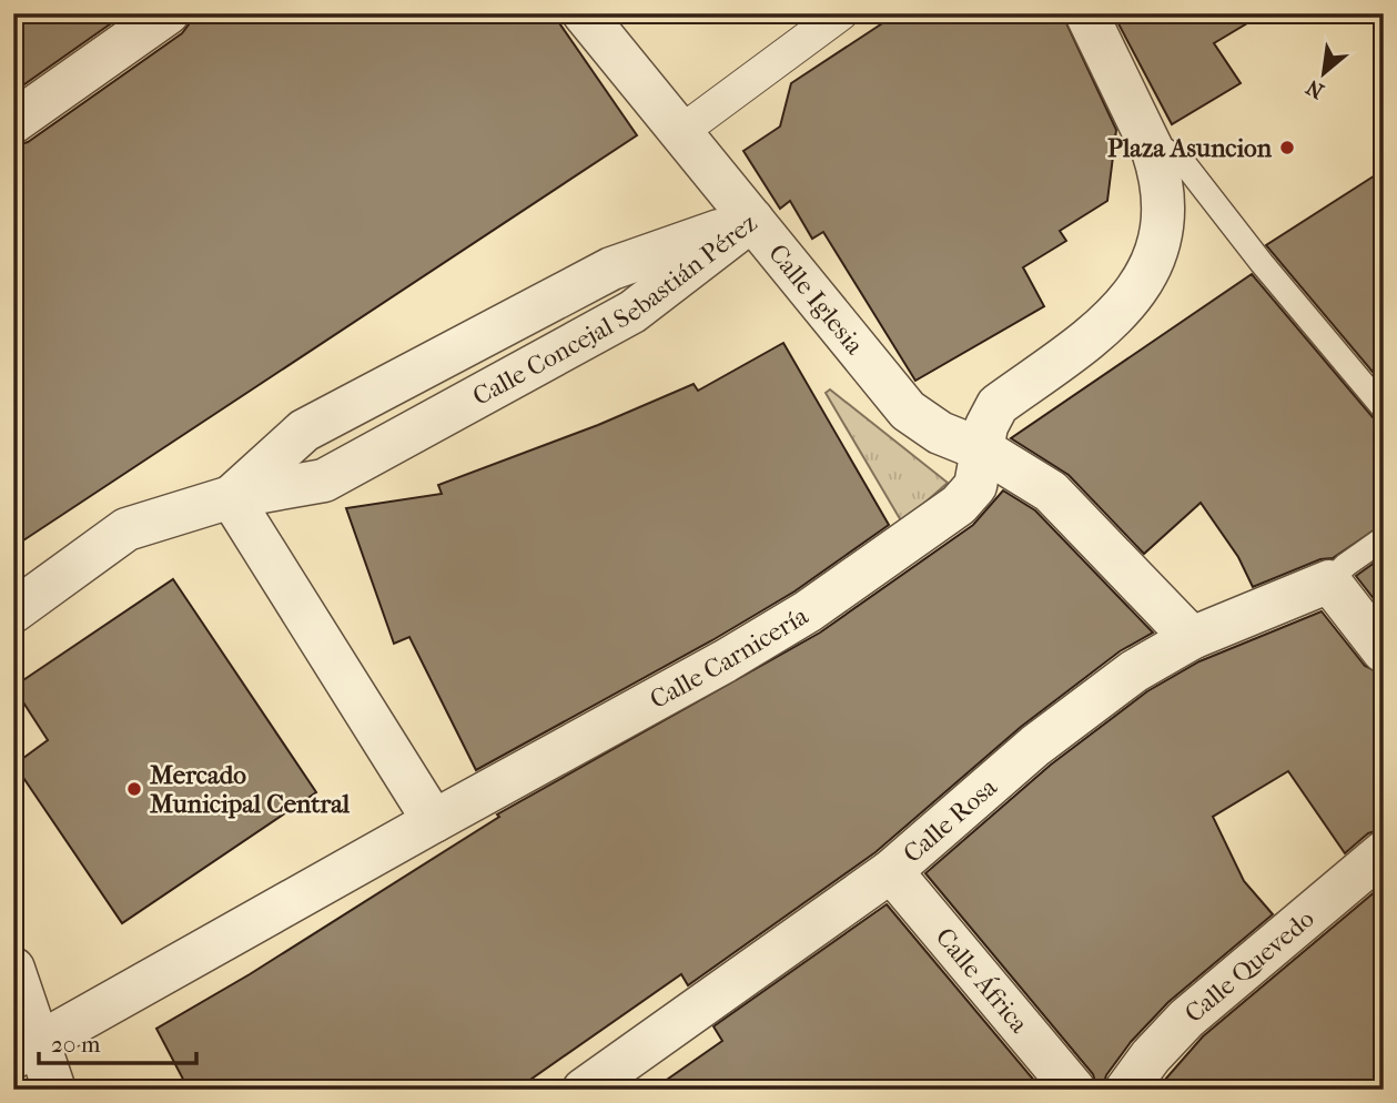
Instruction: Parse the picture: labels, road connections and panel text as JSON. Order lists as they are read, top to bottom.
{
  "streets": {
    "street": [
      "Calle Iglesia",
      "Calle Concejal Sebastián Pérez",
      "Calle Carnicería",
      "Calle Rosa",
      "Calle Quevedo",
      "Calle África"
    ]
  },
  "crossings": [
    ["Calle Iglesia", "Calle Concejal Sebastián Pérez"],
    ["Calle Iglesia", "Calle Carnicería"],
    ["Calle Iglesia", "Calle Rosa"],
    ["Calle Rosa", "Calle África"]
  ],
  "places": ["Plaza Asuncion", "Mercado Municipal Central"],
  "scale_bar": "20 m",
  "north": "bottom left"
}
